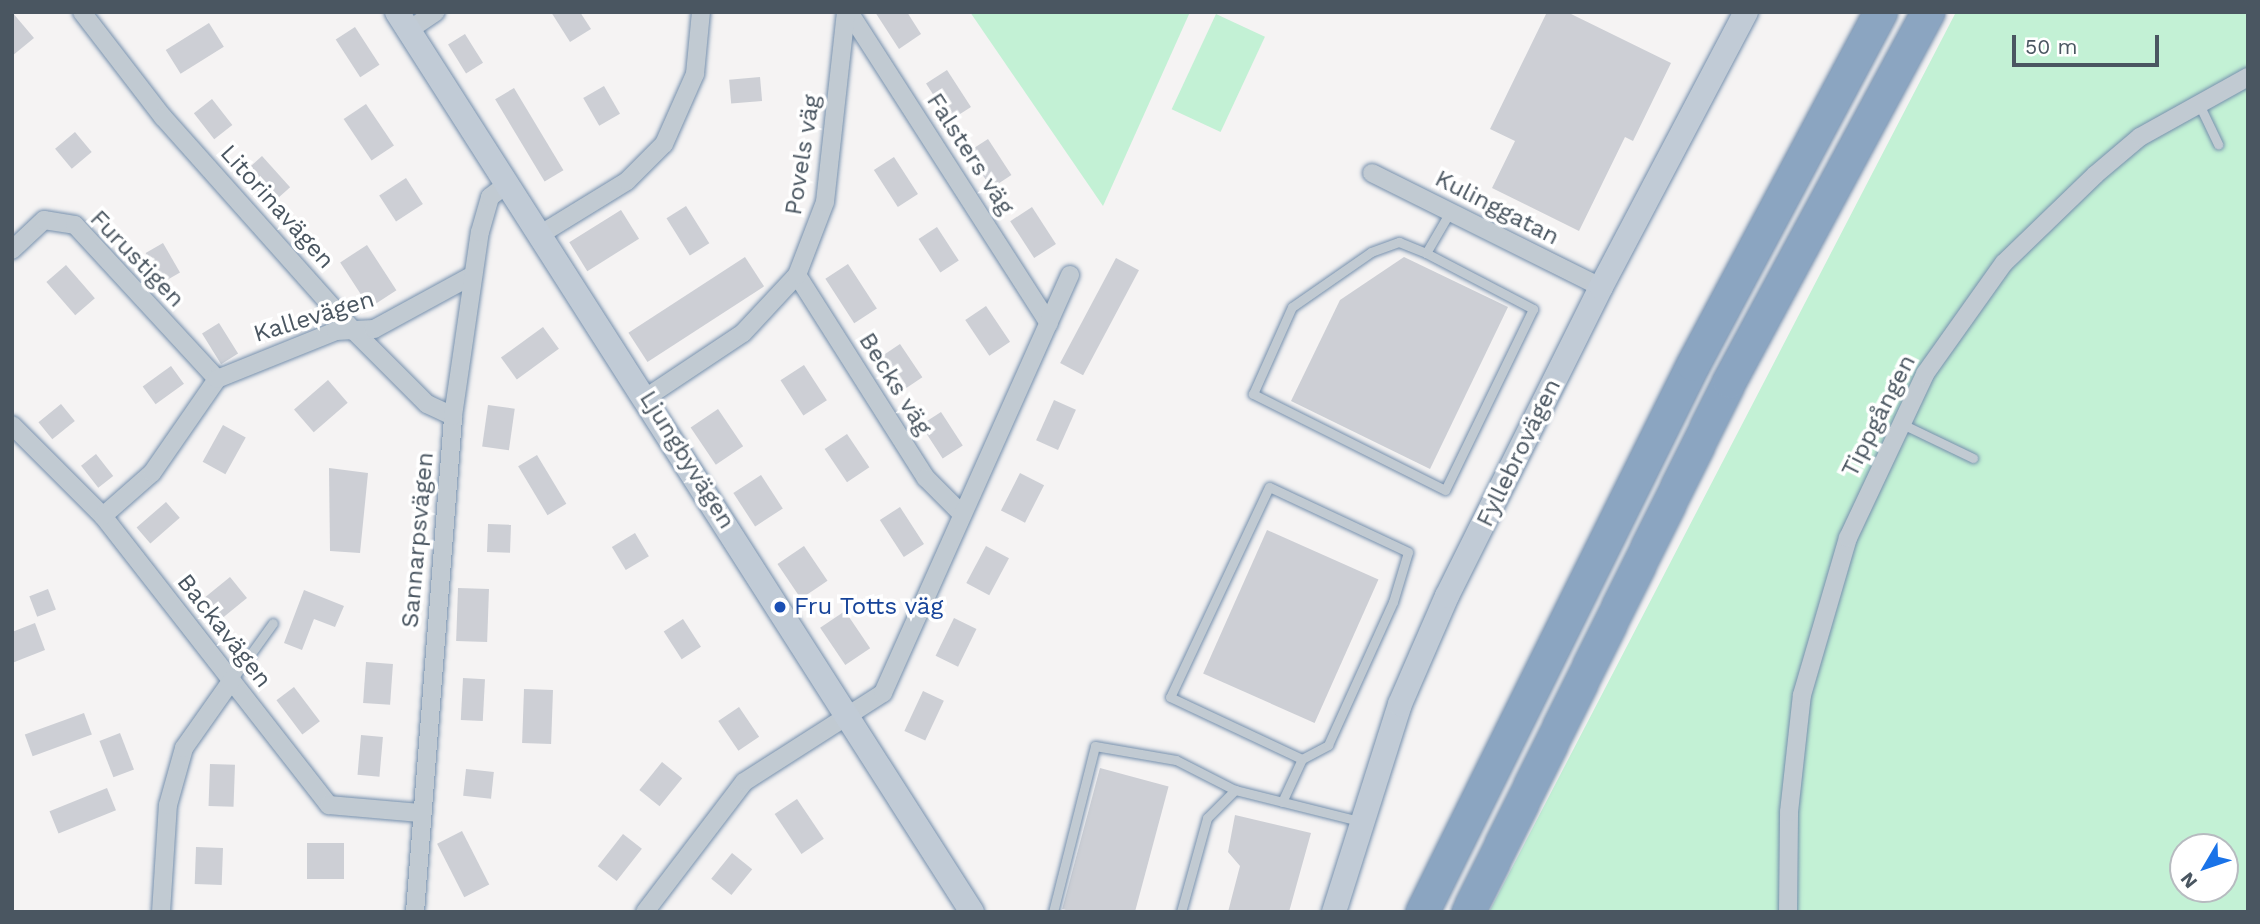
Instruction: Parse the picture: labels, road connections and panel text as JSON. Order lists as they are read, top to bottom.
{
  "streets": {
    "street": [
      "Falsters väg",
      "Povels väg",
      "Litorinavägen",
      "Kulinggatan",
      "Furustigen",
      "Kallevägen",
      "Becks väg",
      "Tippgången",
      "Fyllebrovägen",
      "Ljungbyvägen",
      "Sannarpsvägen",
      "Backavägen"
    ]
  },
  "crossings": [
    ["Falsters väg", "Povels väg"],
    ["Povels väg", "Becks väg"],
    ["Povels väg", "Ljungbyvägen"],
    ["Litorinavägen", "Kallevägen"],
    ["Litorinavägen", "Sannarpsvägen"],
    ["Kulinggatan", "Fyllebrovägen"],
    ["Furustigen", "Kallevägen"],
    ["Kallevägen", "Sannarpsvägen"],
    ["Ljungbyvägen", "Sannarpsvägen"],
    ["Sannarpsvägen", "Backavägen"]
  ],
  "places": ["Fru Totts väg"],
  "scale_bar": "50 m",
  "north": "bottom left"
}
